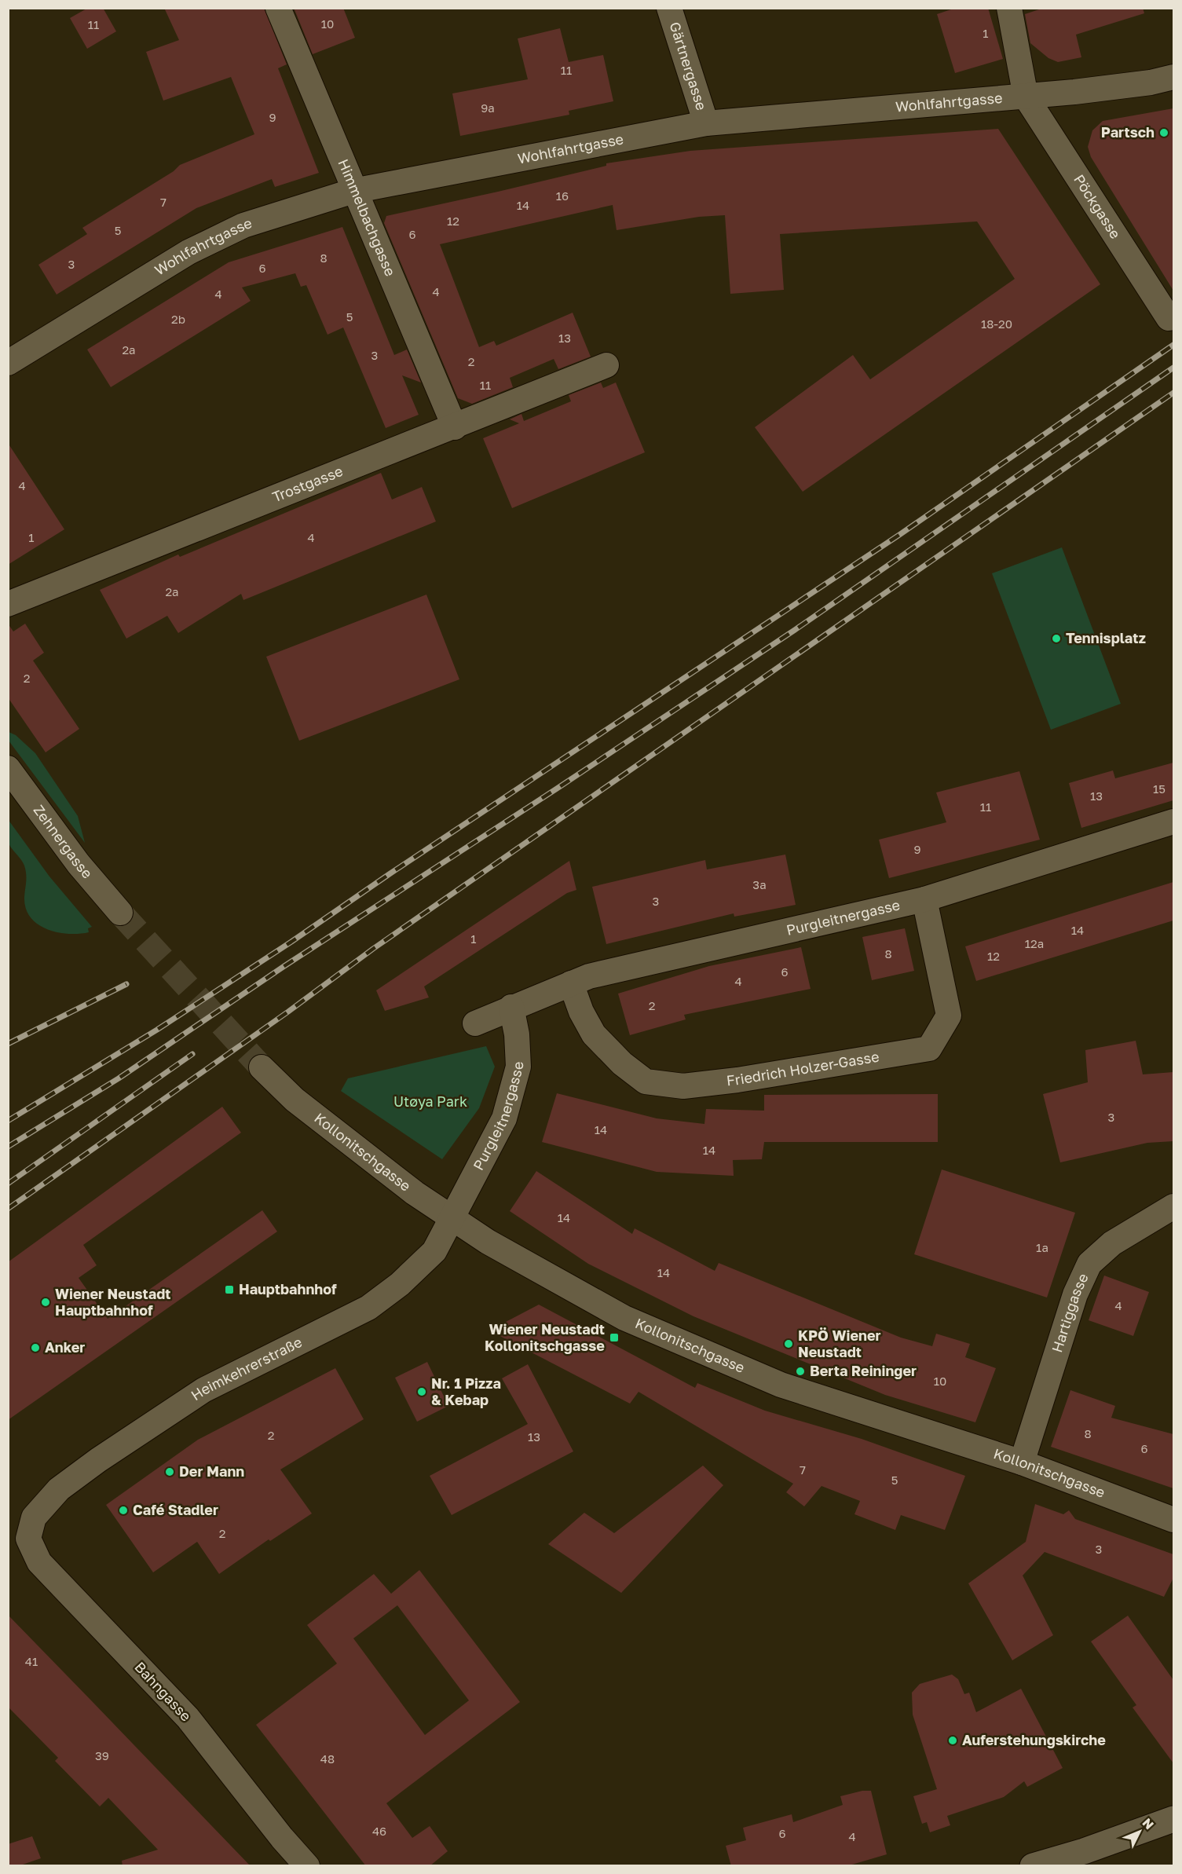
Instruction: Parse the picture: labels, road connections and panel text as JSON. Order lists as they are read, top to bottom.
{
  "streets": {
    "street": [
      "Gärtnergasse",
      "Wohlfahrtgasse",
      "Pöckgasse",
      "Himmelbachgasse",
      "Trostgasse",
      "Zehnergasse",
      "Purgleitnergasse",
      "Friedrich Holzer-Gasse",
      "Kollonitschgasse",
      "Hartiggasse",
      "Heimkehrerstraße",
      "Bahngasse"
    ]
  },
  "crossings": [
    ["Gärtnergasse", "Wohlfahrtgasse"],
    ["Wohlfahrtgasse", "Pöckgasse"],
    ["Wohlfahrtgasse", "Himmelbachgasse"],
    ["Himmelbachgasse", "Trostgasse"],
    ["Purgleitnergasse", "Friedrich Holzer-Gasse"],
    ["Purgleitnergasse", "Kollonitschgasse"],
    ["Purgleitnergasse", "Heimkehrerstraße"],
    ["Kollonitschgasse", "Hartiggasse"],
    ["Kollonitschgasse", "Heimkehrerstraße"],
    ["Heimkehrerstraße", "Bahngasse"]
  ],
  "parks": ["Utøya Park"],
  "places": {
    "other": [
      "Partsch",
      "Tennisplatz",
      "Wiener Neustadt Hauptbahnhof",
      "KPÖ Wiener Neustadt",
      "Anker",
      "Berta Reininger",
      "Nr. 1 Pizza & Kebap",
      "Der Mann",
      "Café Stadler",
      "Auferstehungskirche"
    ],
    "transit": ["Hauptbahnhof", "Wiener Neustadt Kollonitschgasse"]
  },
  "house_numbers": [
    "10",
    "11",
    "1",
    "11",
    "9a",
    "9",
    "16",
    "7",
    "14",
    "12",
    "5",
    "6",
    "8",
    "3",
    "6",
    "4",
    "4",
    "5",
    "2b",
    "18-20",
    "13",
    "2a",
    "3",
    "2",
    "11",
    "4",
    "1",
    "4",
    "2a",
    "2",
    "15",
    "13",
    "11",
    "9",
    "3a",
    "3",
    "14",
    "1",
    "12a",
    "8",
    "12",
    "6",
    "4",
    "2",
    "3",
    "14",
    "14",
    "14",
    "1a",
    "14",
    "4",
    "10",
    "8",
    "2",
    "13",
    "6",
    "7",
    "5",
    "2",
    "3",
    "41",
    "39",
    "48",
    "46",
    "6",
    "4"
  ],
  "north": "top right"
}
